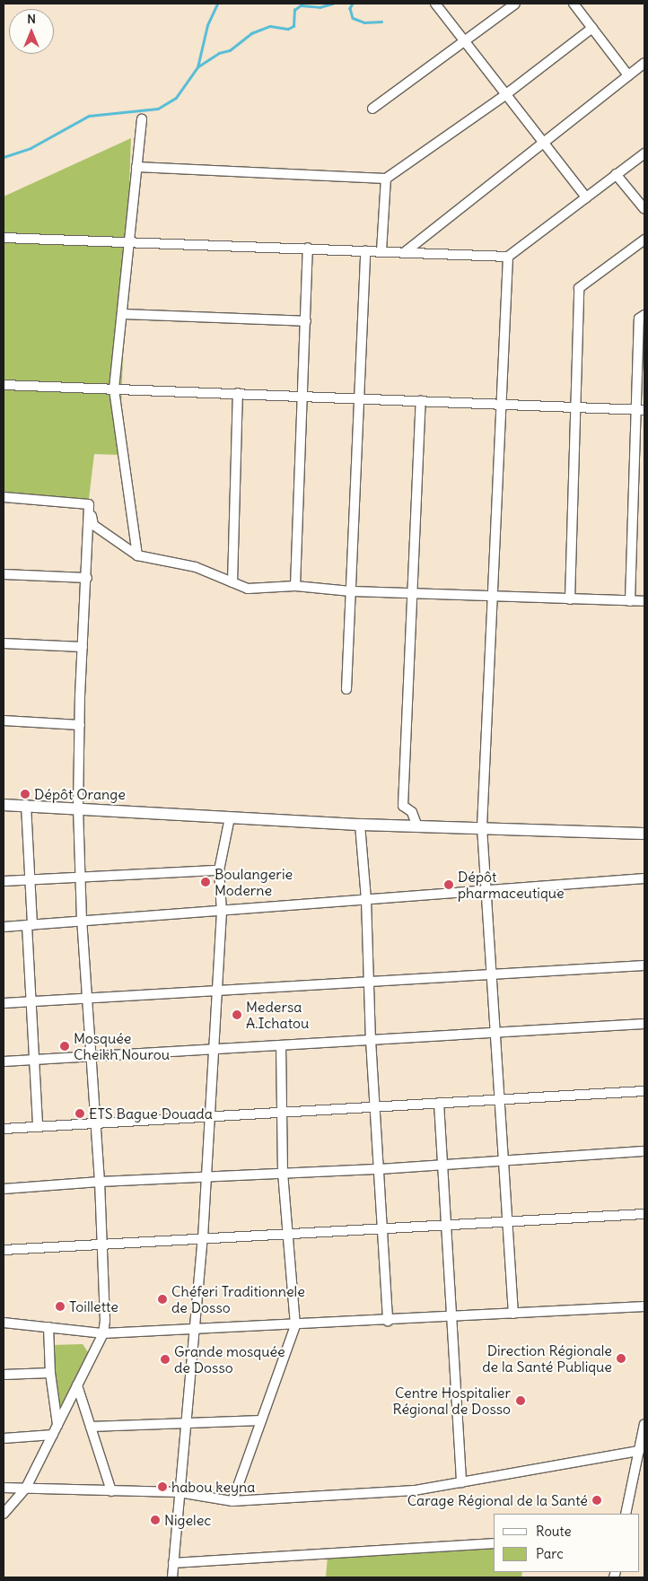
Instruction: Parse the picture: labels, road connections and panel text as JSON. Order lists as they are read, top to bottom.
{
  "places": [
    "Dépôt Orange",
    "Boulangerie Moderne",
    "Dépôt pharmaceutique",
    "Medersa A.Ichatou",
    "Mosquée Cheikh Nourou",
    "ETS Bague Douada",
    "Chéferi Traditionnele de Dosso",
    "Toillette",
    "Direction Régionale de la Santé Publique",
    "Grande mosquée de Dosso",
    "Centre Hospitalier Régional de Dosso",
    "habou keyna",
    "Carage Régional de la Santé",
    "Nigelec"
  ],
  "legend": ["Route", "Parc"],
  "north": "top"
}
